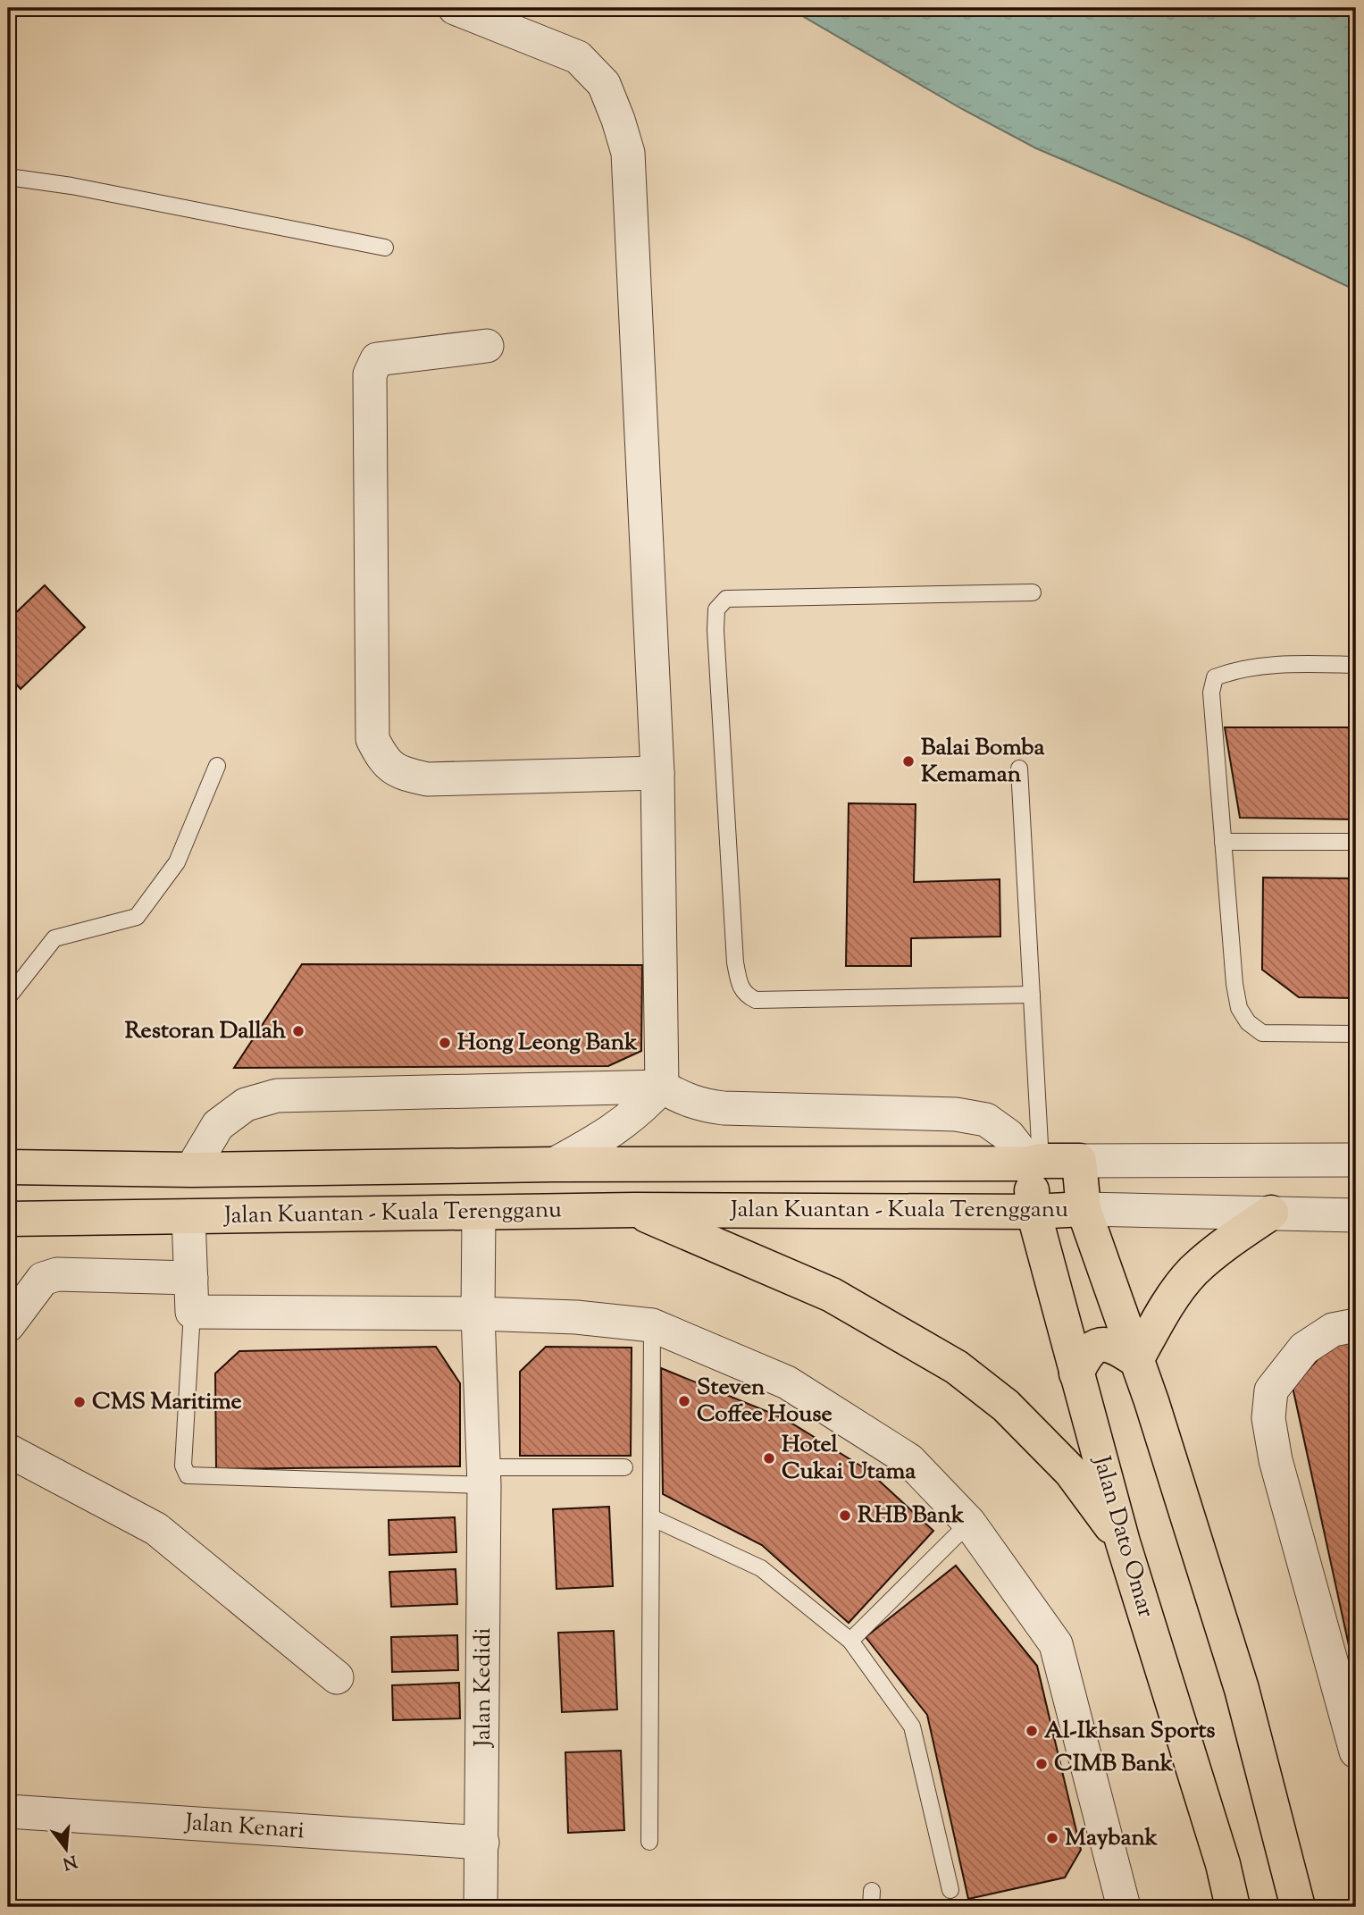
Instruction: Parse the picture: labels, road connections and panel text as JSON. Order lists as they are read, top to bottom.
{
  "streets": {
    "highway": ["Jalan Kuantan - Kuala Terengganu", "Jalan Dato Omar"],
    "street": ["Jalan Kedidi", "Jalan Kenari"]
  },
  "crossings": [
    ["Jalan Kuantan - Kuala Terengganu", "Jalan Dato Omar"],
    ["Jalan Kuantan - Kuala Terengganu", "Jalan Kedidi"],
    ["Jalan Kedidi", "Jalan Kenari"]
  ],
  "places": [
    "Balai Bomba Kemaman",
    "Restoran Dallah",
    "Hong Leong Bank",
    "Steven Coffee House",
    "CMS Maritime",
    "Hotel Cukai Utama",
    "RHB Bank",
    "Al-Ikhsan Sports",
    "CIMB Bank",
    "Maybank"
  ],
  "north": "bottom"
}
